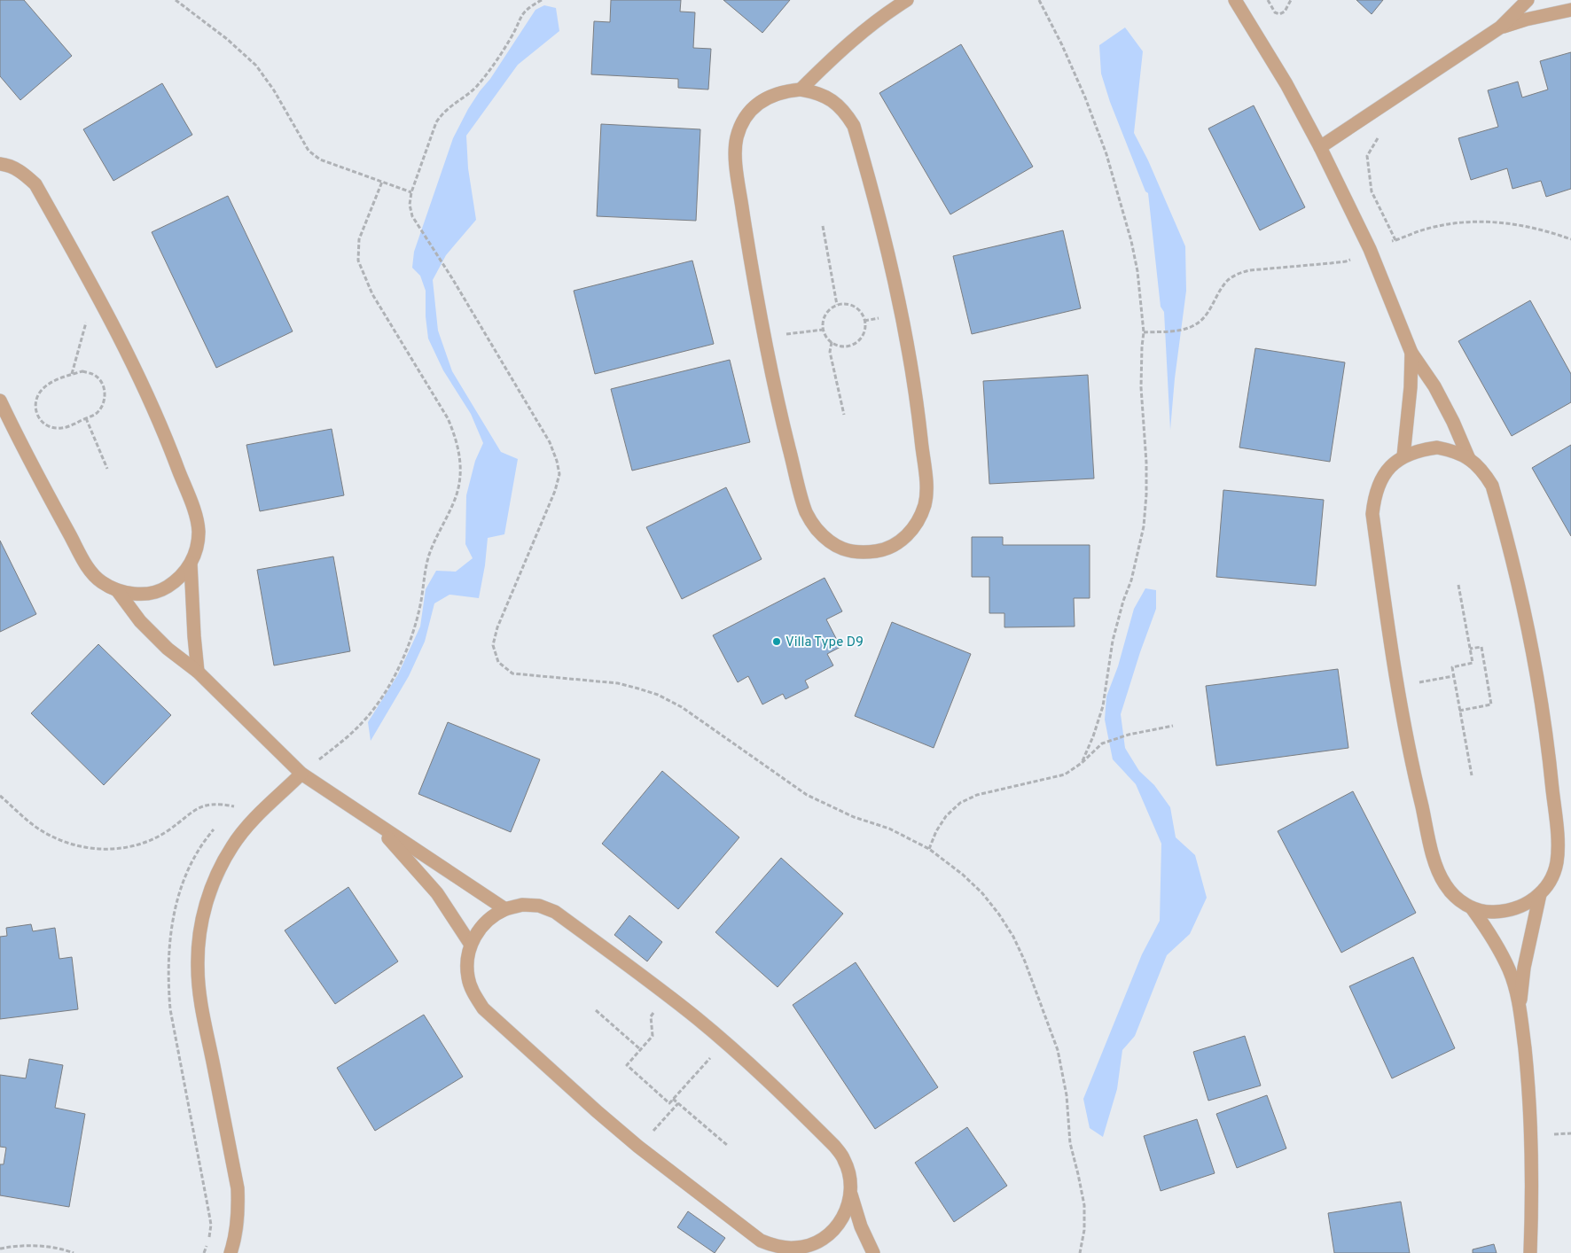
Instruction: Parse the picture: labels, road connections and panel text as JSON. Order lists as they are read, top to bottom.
{
  "places": ["Villa Type D9"]
}
